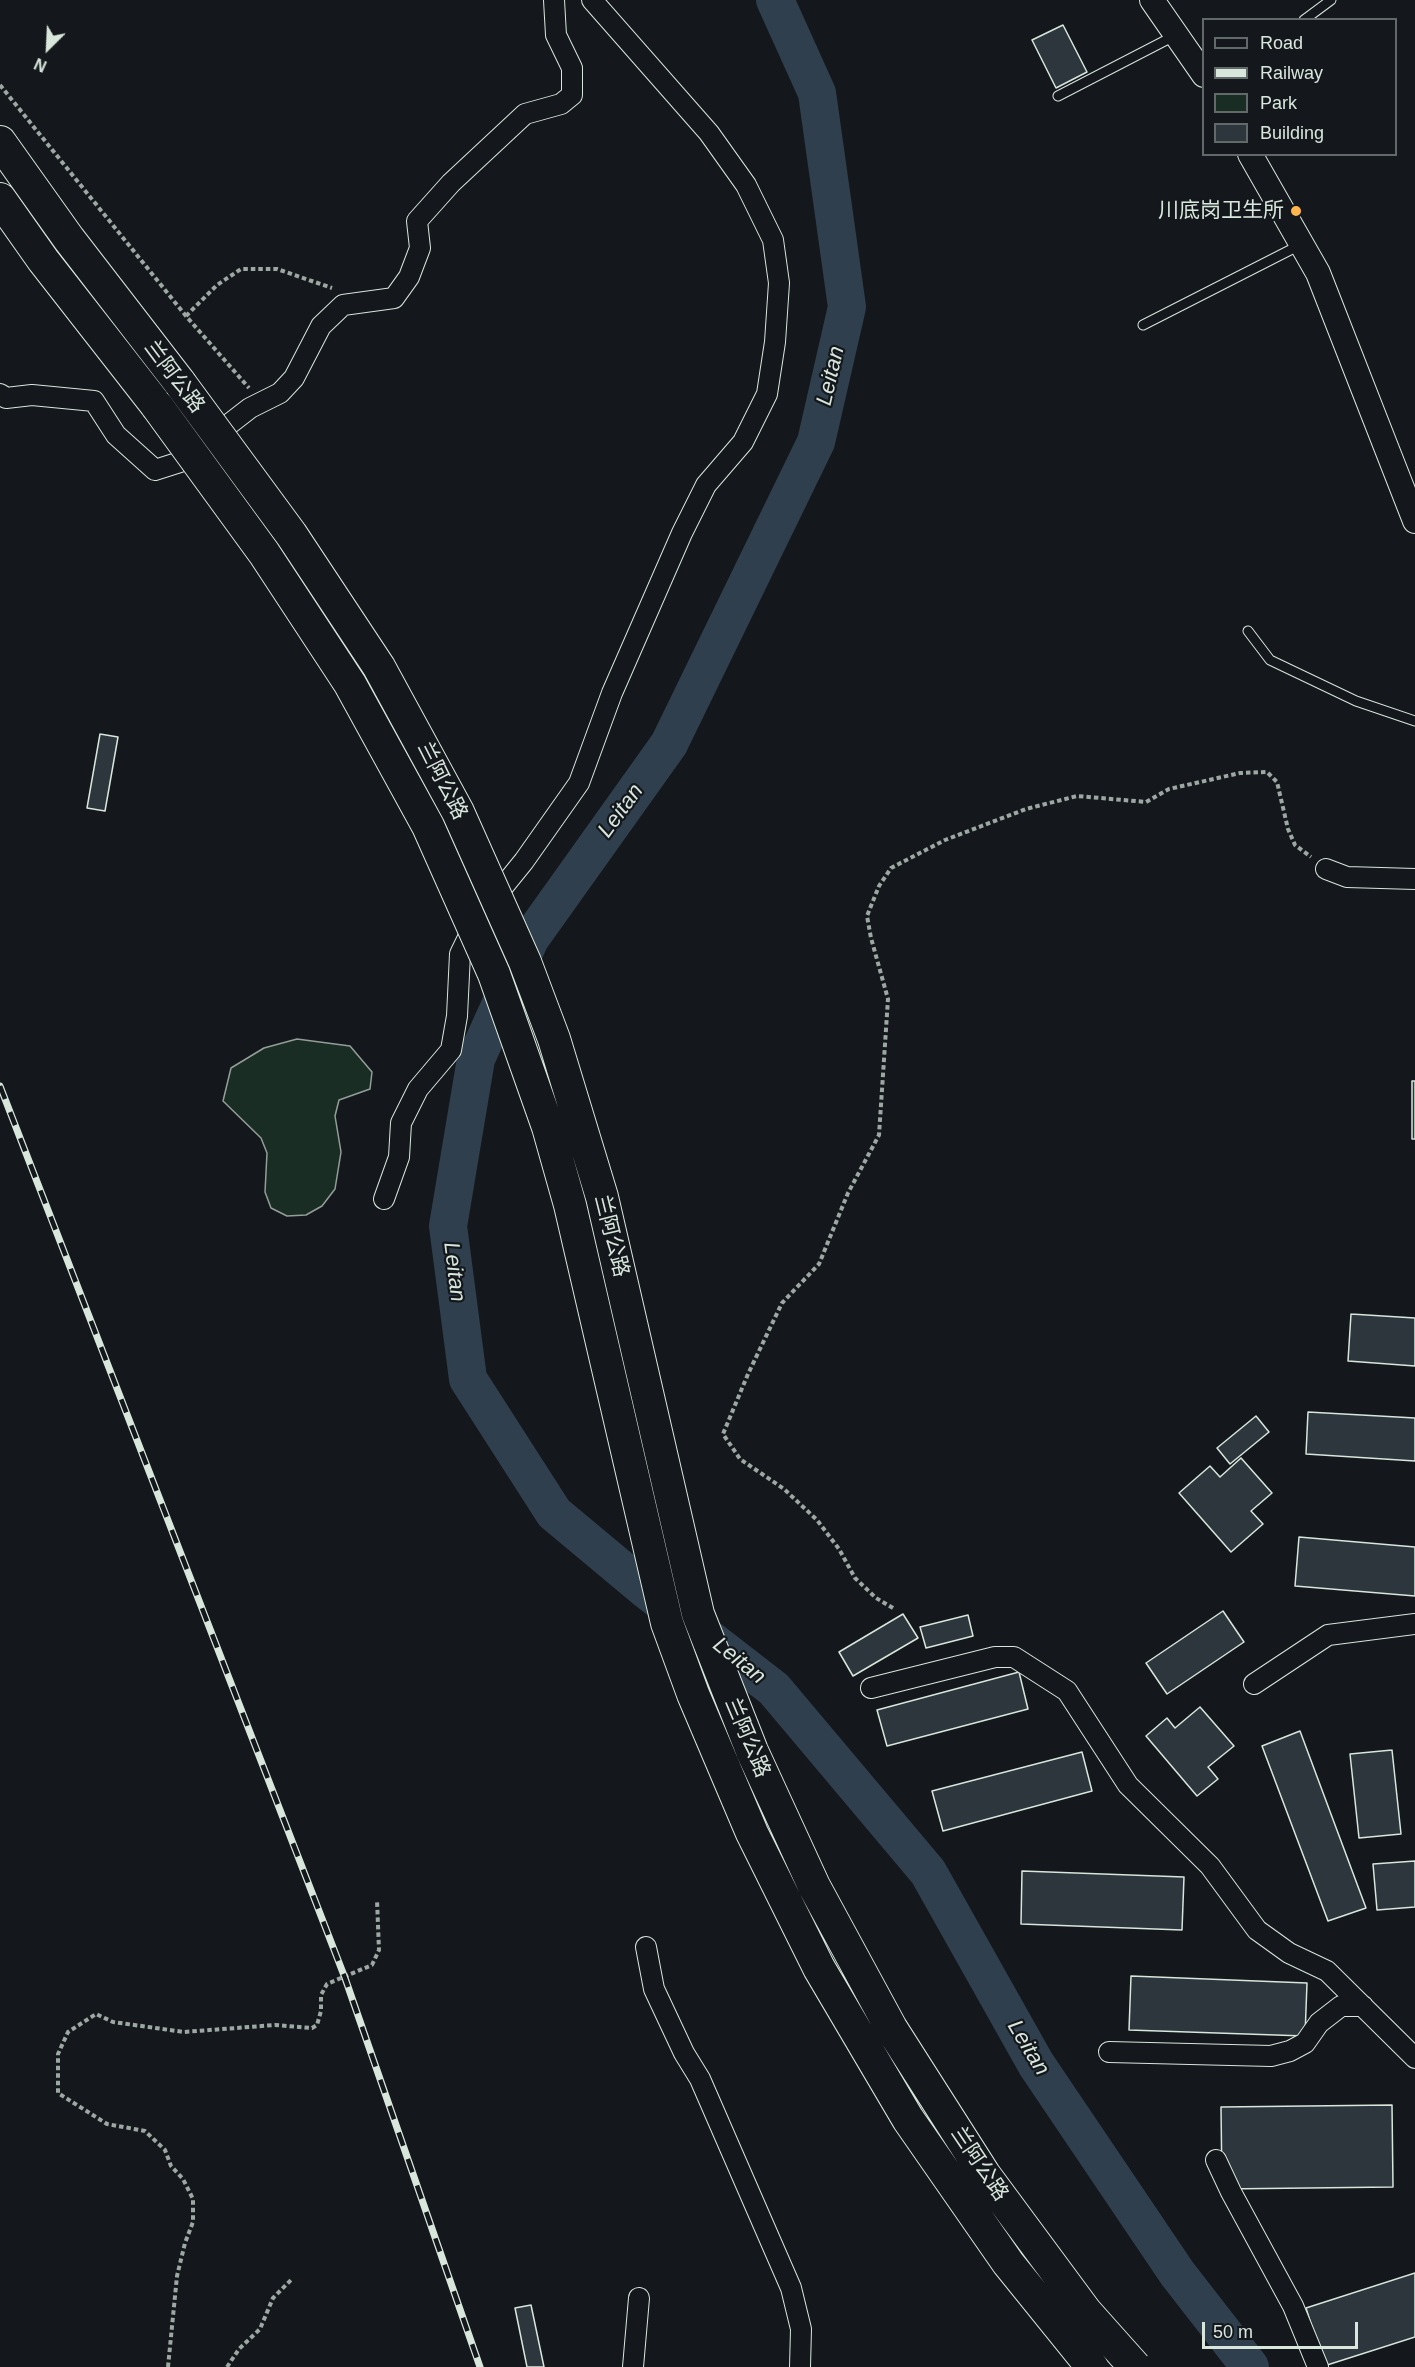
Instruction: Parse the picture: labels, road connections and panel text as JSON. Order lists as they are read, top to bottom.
{
  "streets": {
    "highway": ["兰阿公路"]
  },
  "water": ["Leitan"],
  "places": ["川底岗卫生所"],
  "legend": [
    "Road",
    "Railway",
    "Park",
    "Building"
  ],
  "scale_bar": "50 m",
  "north": "bottom left"
}
